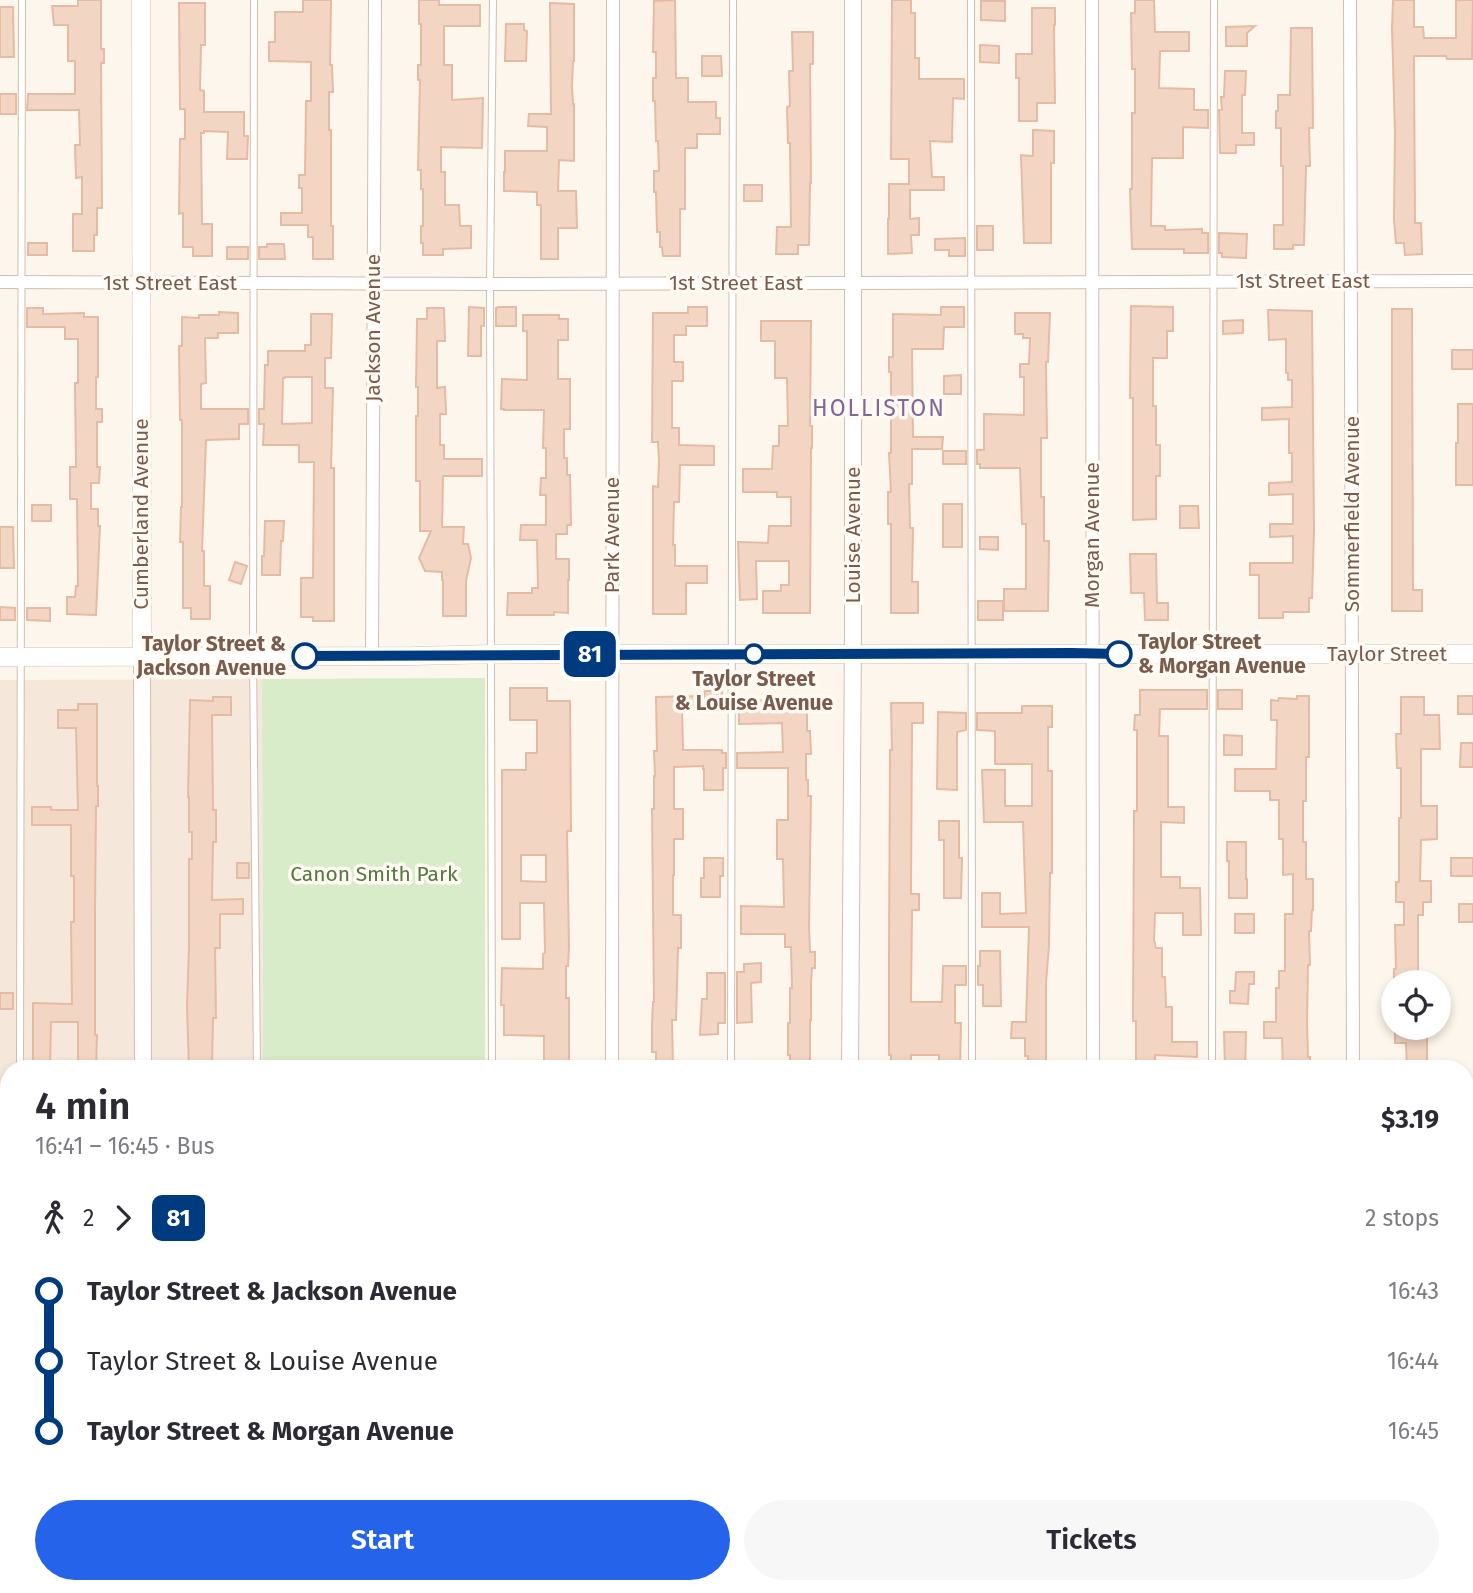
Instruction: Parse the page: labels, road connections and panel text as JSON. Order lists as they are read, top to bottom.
{
  "streets": {
    "main road": ["Cumberland Avenue", "Taylor Street"],
    "street": [
      "1st Street East",
      "Jackson Avenue",
      "Sommerfield Avenue",
      "Park Avenue",
      "Louise Avenue",
      "Morgan Avenue"
    ]
  },
  "crossings": [
    ["1st Street East", "Jackson Avenue"],
    ["1st Street East", "Cumberland Avenue"],
    ["1st Street East", "Sommerfield Avenue"],
    ["1st Street East", "Park Avenue"],
    ["1st Street East", "Louise Avenue"],
    ["1st Street East", "Morgan Avenue"],
    ["Jackson Avenue", "Taylor Street"],
    ["Cumberland Avenue", "Taylor Street"],
    ["Sommerfield Avenue", "Taylor Street"],
    ["Park Avenue", "Taylor Street"],
    ["Louise Avenue", "Taylor Street"],
    ["Morgan Avenue", "Taylor Street"]
  ],
  "districts": ["HOLLISTON"],
  "parks": ["Canon Smith Park"],
  "places": ["Taylor Street & Louise Avenue", "Taylor Street & Morgan Avenue", "Taylor Street & Jackson Avenue"],
  "lines": ["bus line 81"],
  "page": {
    "on_map": "81",
    "heading": ["4 min", "16:41 – 16:45 · Bus", "$3.19"],
    "legs": ["2", "81", "2 stops"],
    "list": [
      {
        "name": "Taylor Street & Jackson Avenue",
        "value": "16:43"
      },
      {
        "name": "Taylor Street & Louise Avenue",
        "value": "16:44"
      },
      {
        "name": "Taylor Street & Morgan Avenue",
        "value": "16:45"
      }
    ],
    "buttons": ["Start", "Tickets"]
  }
}
